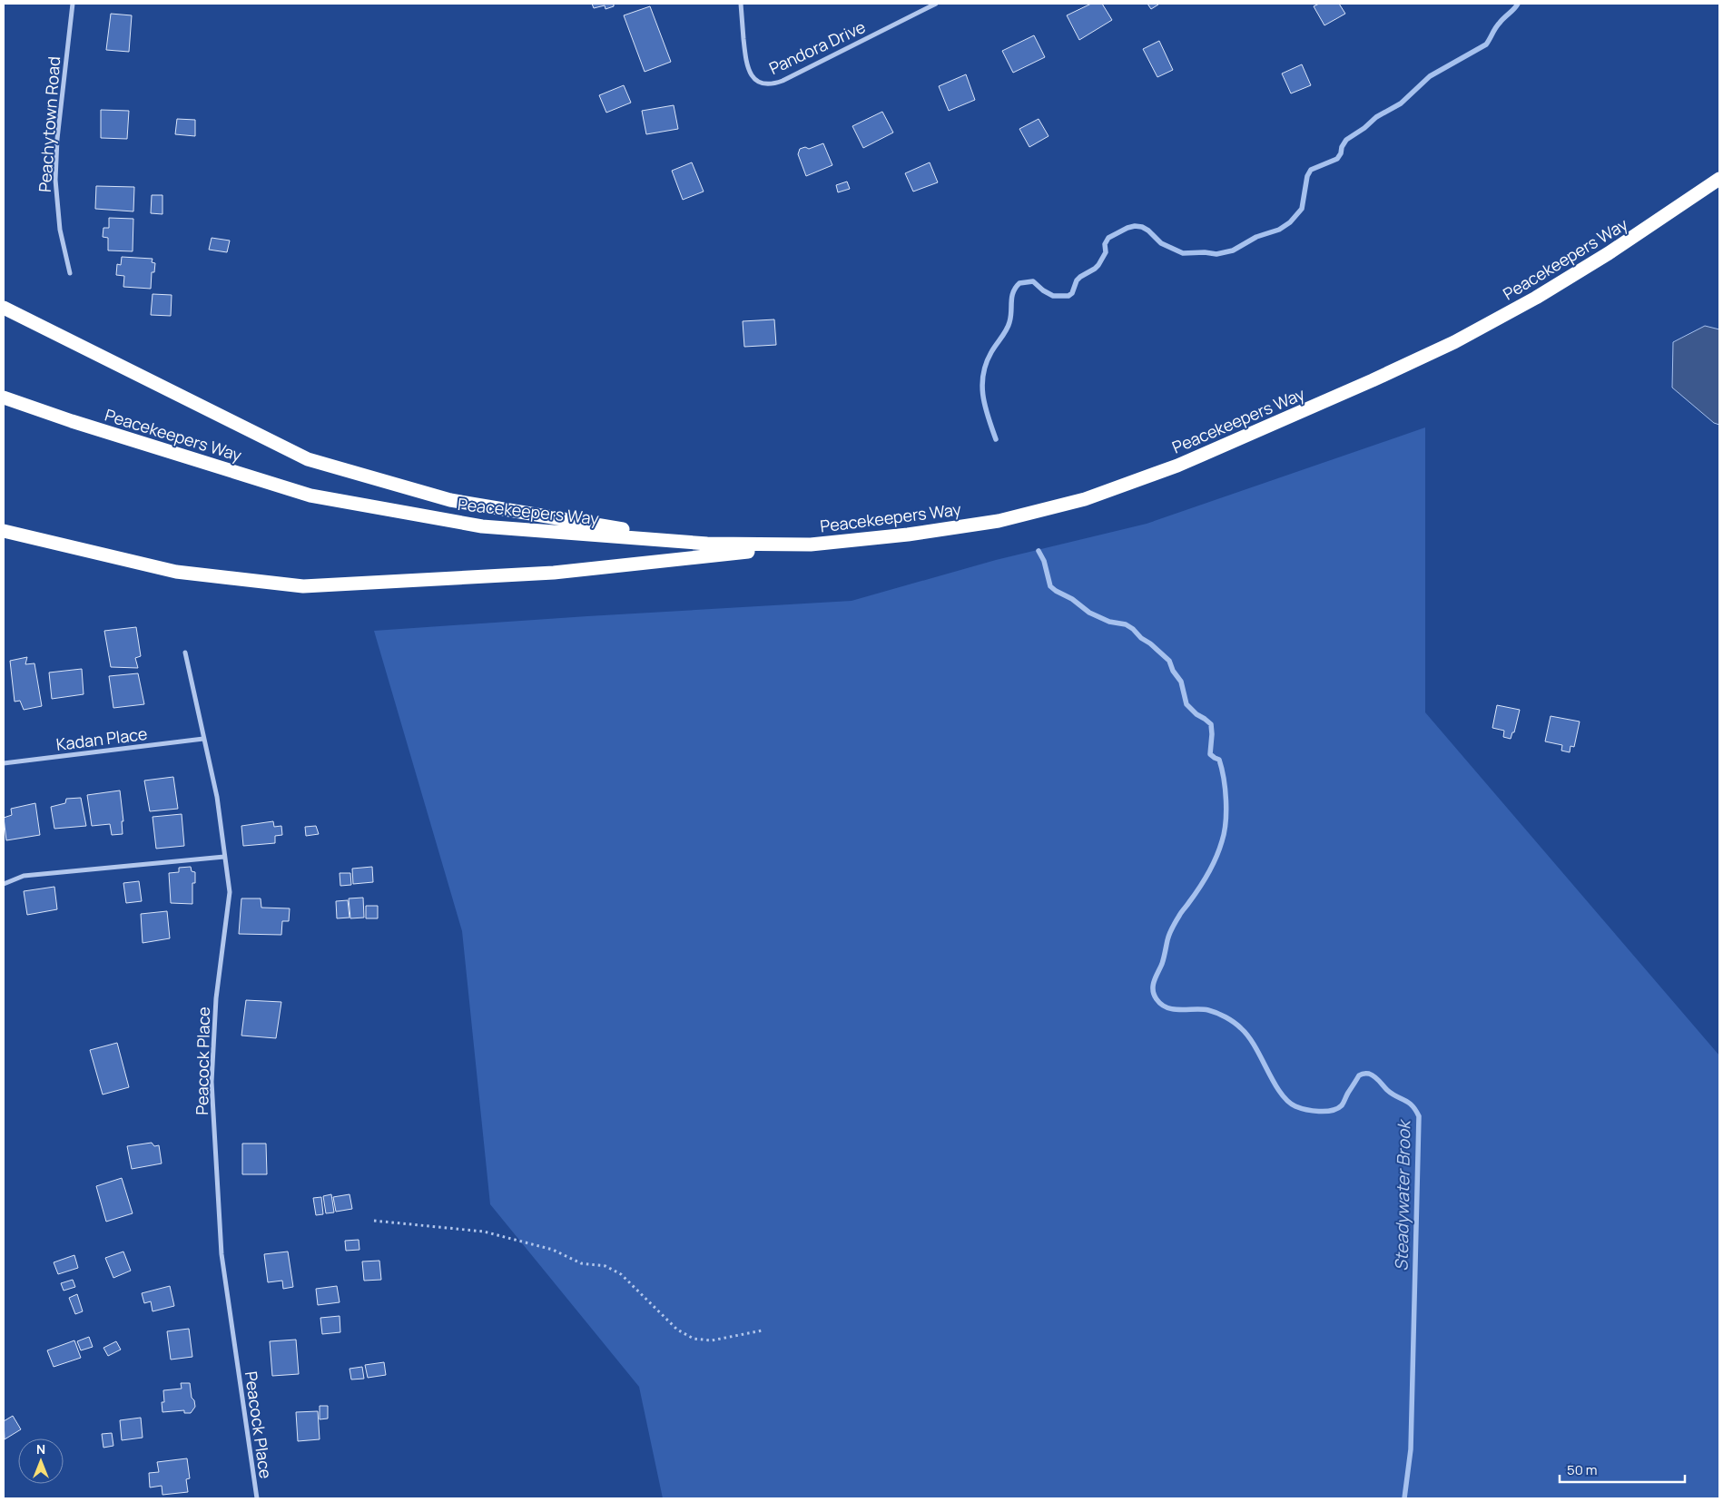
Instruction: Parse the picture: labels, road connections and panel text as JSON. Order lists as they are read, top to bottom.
{
  "streets": {
    "highway": ["Peacekeepers Way"],
    "street": [
      "Pandora Drive",
      "Peachytown Road",
      "Kadan Place",
      "Peacock Place"
    ]
  },
  "crossings": [
    ["Kadan Place", "Peacock Place"]
  ],
  "water": ["Steadywater Brook"],
  "scale_bar": "50 m",
  "north": "top"
}
